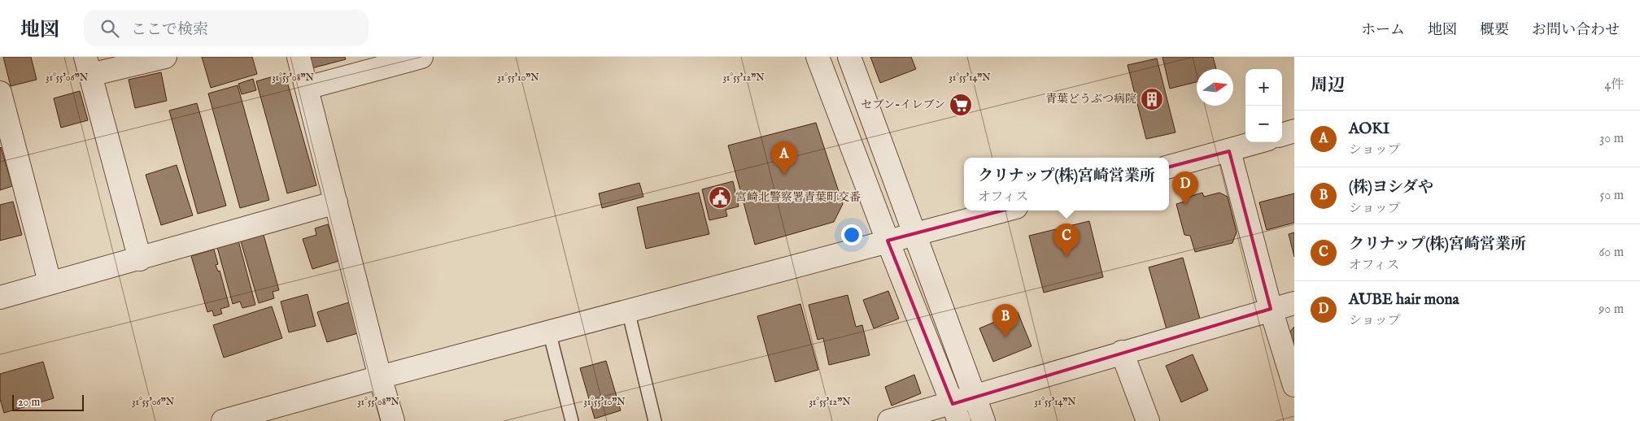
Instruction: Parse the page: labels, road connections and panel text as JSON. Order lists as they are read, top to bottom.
{
  "places": {
    "building": ["青葉どうぶつ病院"],
    "supermarket": ["セブン-イレブン"],
    "public building": ["宮崎北警察署青葉町交番"]
  },
  "scale_bar": "20 m",
  "north": "right",
  "page": {
    "header": "地図",
    "search": "ここで検索",
    "nav": [
      "ホーム",
      "地図",
      "概要",
      "お問い合わせ"
    ],
    "heading": ["周辺", "4件"],
    "map_buttons": ["+", "−"],
    "list": [
      {
        "mark": "A",
        "name": "AOKI",
        "note": "ショップ",
        "value": "30 m"
      },
      {
        "mark": "B",
        "name": "(株)ヨシダや",
        "note": "ショップ",
        "value": "50 m"
      },
      {
        "mark": "C",
        "name": "クリナップ(株)宮崎営業所",
        "note": "オフィス",
        "value": "60 m"
      },
      {
        "mark": "D",
        "name": "AUBE hair mona",
        "note": "ショップ",
        "value": "90 m"
      }
    ],
    "pins": [
      "A",
      "D",
      "C",
      "B"
    ],
    "popup": ["クリナップ(株)宮崎営業所", "オフィス"],
    "scale": "20 m"
  },
  "coordinates": [
    "31°55'14\"N",
    "31°55'06\"N",
    "31°55'08\"N",
    "31°55'10\"N",
    "31°55'12\"N"
  ]
}
